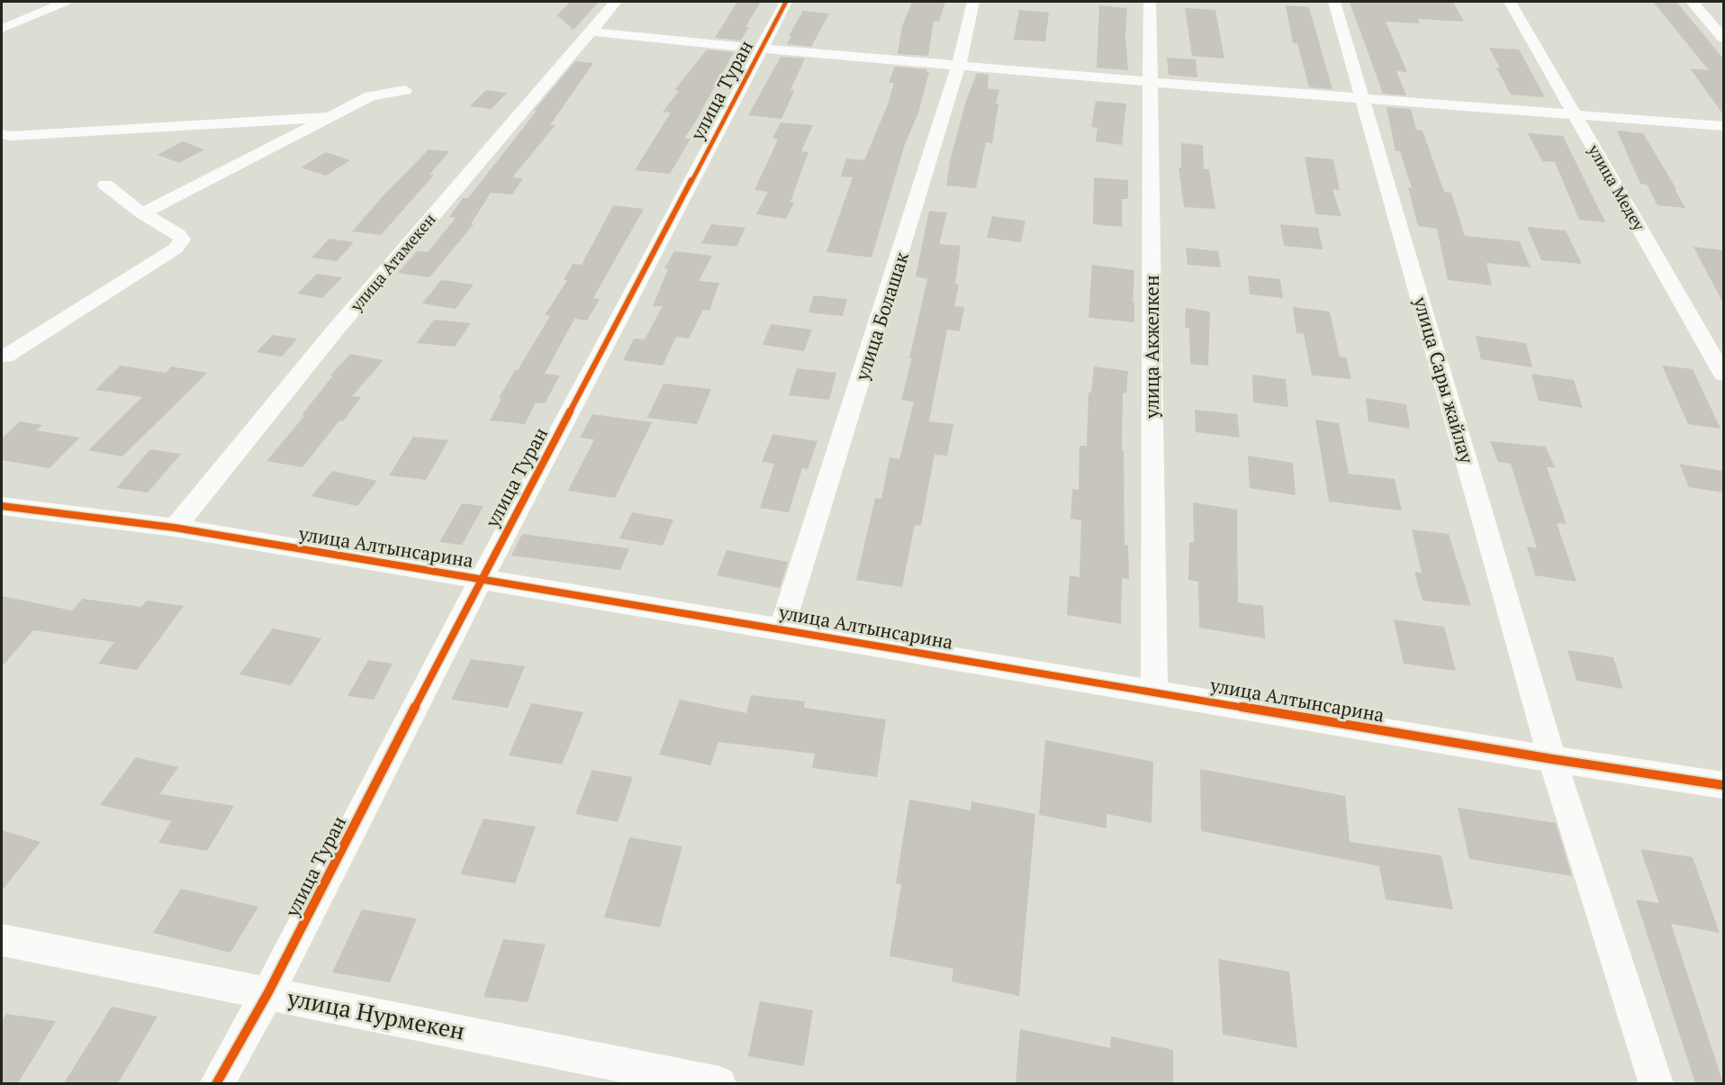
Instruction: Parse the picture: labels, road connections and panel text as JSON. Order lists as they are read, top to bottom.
{
  "streets": {
    "street": [
      "улица Туран",
      "улица Медеу",
      "улица Атамекен",
      "улица Болашак",
      "улица Акжелкен",
      "улица Сары жайлау",
      "улица Алтынсарина",
      "улица Нурмекен"
    ]
  },
  "crossings": [
    ["улица Туран", "улица Алтынсарина"],
    ["улица Туран", "улица Нурмекен"],
    ["улица Атамекен", "улица Алтынсарина"],
    ["улица Болашак", "улица Алтынсарина"],
    ["улица Акжелкен", "улица Алтынсарина"],
    ["улица Сары жайлау", "улица Алтынсарина"]
  ]
}
